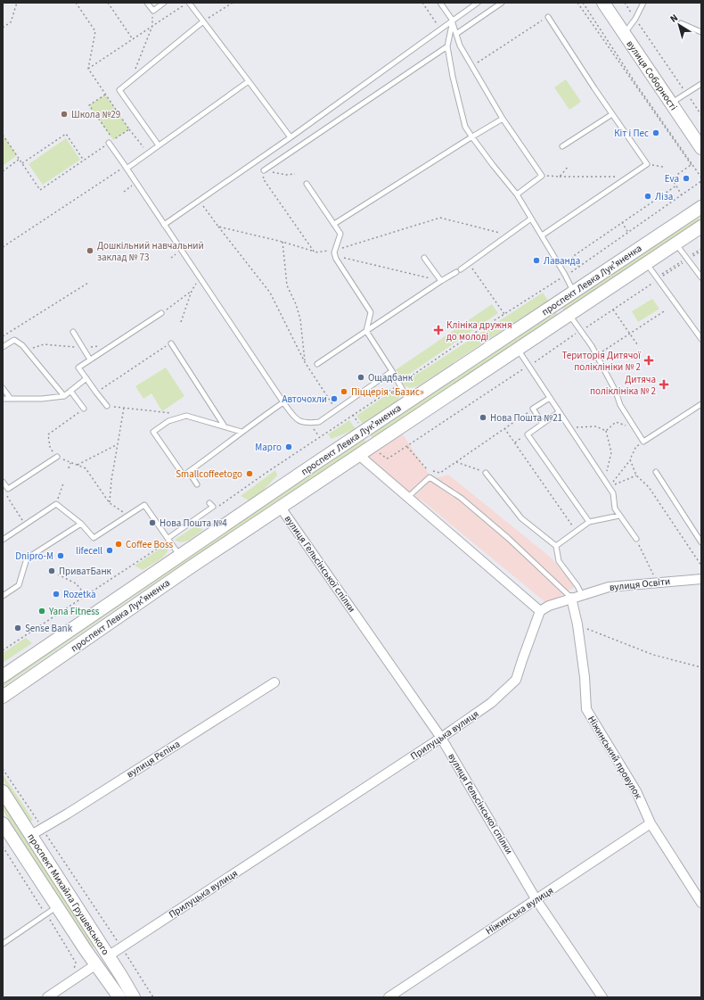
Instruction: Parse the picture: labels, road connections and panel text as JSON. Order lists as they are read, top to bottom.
{
  "streets": {
    "main road": ["вулиця Соборності", "проспект Левка Лукʼяненка", "проспект Михайла Грушевського"],
    "street": [
      "вулиця Гельсінської спілки",
      "вулиця Освіти",
      "Прилуцька вулиця",
      "Ніжинський провулок",
      "вулиця Рєпіна",
      "Ніжинська вулиця"
    ]
  },
  "crossings": [
    ["проспект Левка Лукʼяненка", "вулиця Гельсінської спілки"],
    ["вулиця Гельсінської спілки", "Прилуцька вулиця"],
    ["вулиця Гельсінської спілки", "Ніжинська вулиця"],
    ["вулиця Освіти", "Прилуцька вулиця"],
    ["вулиця Освіти", "Ніжинський провулок"],
    ["Прилуцька вулиця", "проспект Михайла Грушевського"],
    ["Ніжинський провулок", "Ніжинська вулиця"],
    ["вулиця Рєпіна", "проспект Михайла Грушевського"]
  ],
  "places": {
    "other": [
      "Школа №29",
      "Кіт і Пес",
      "Eva",
      "Ліза",
      "Дошкільний навчальний заклад № 73",
      "Лаванда",
      "Ощадбанк",
      "Піццерія «Базис»",
      "Авточохли",
      "Нова Пошта №21",
      "Марго",
      "Smallcoffeetogo",
      "Нова Пошта №4",
      "Coffee Boss",
      "lifecell",
      "Dnipro-M",
      "ПриватБанк",
      "Rozetka",
      "Yana Fitness",
      "Sense Bank"
    ],
    "health": ["Клініка дружня до молоді", "Територія Дитячої поліклініки № 2", "Дитяча поліклініка № 2"]
  },
  "north": "top left"
}
